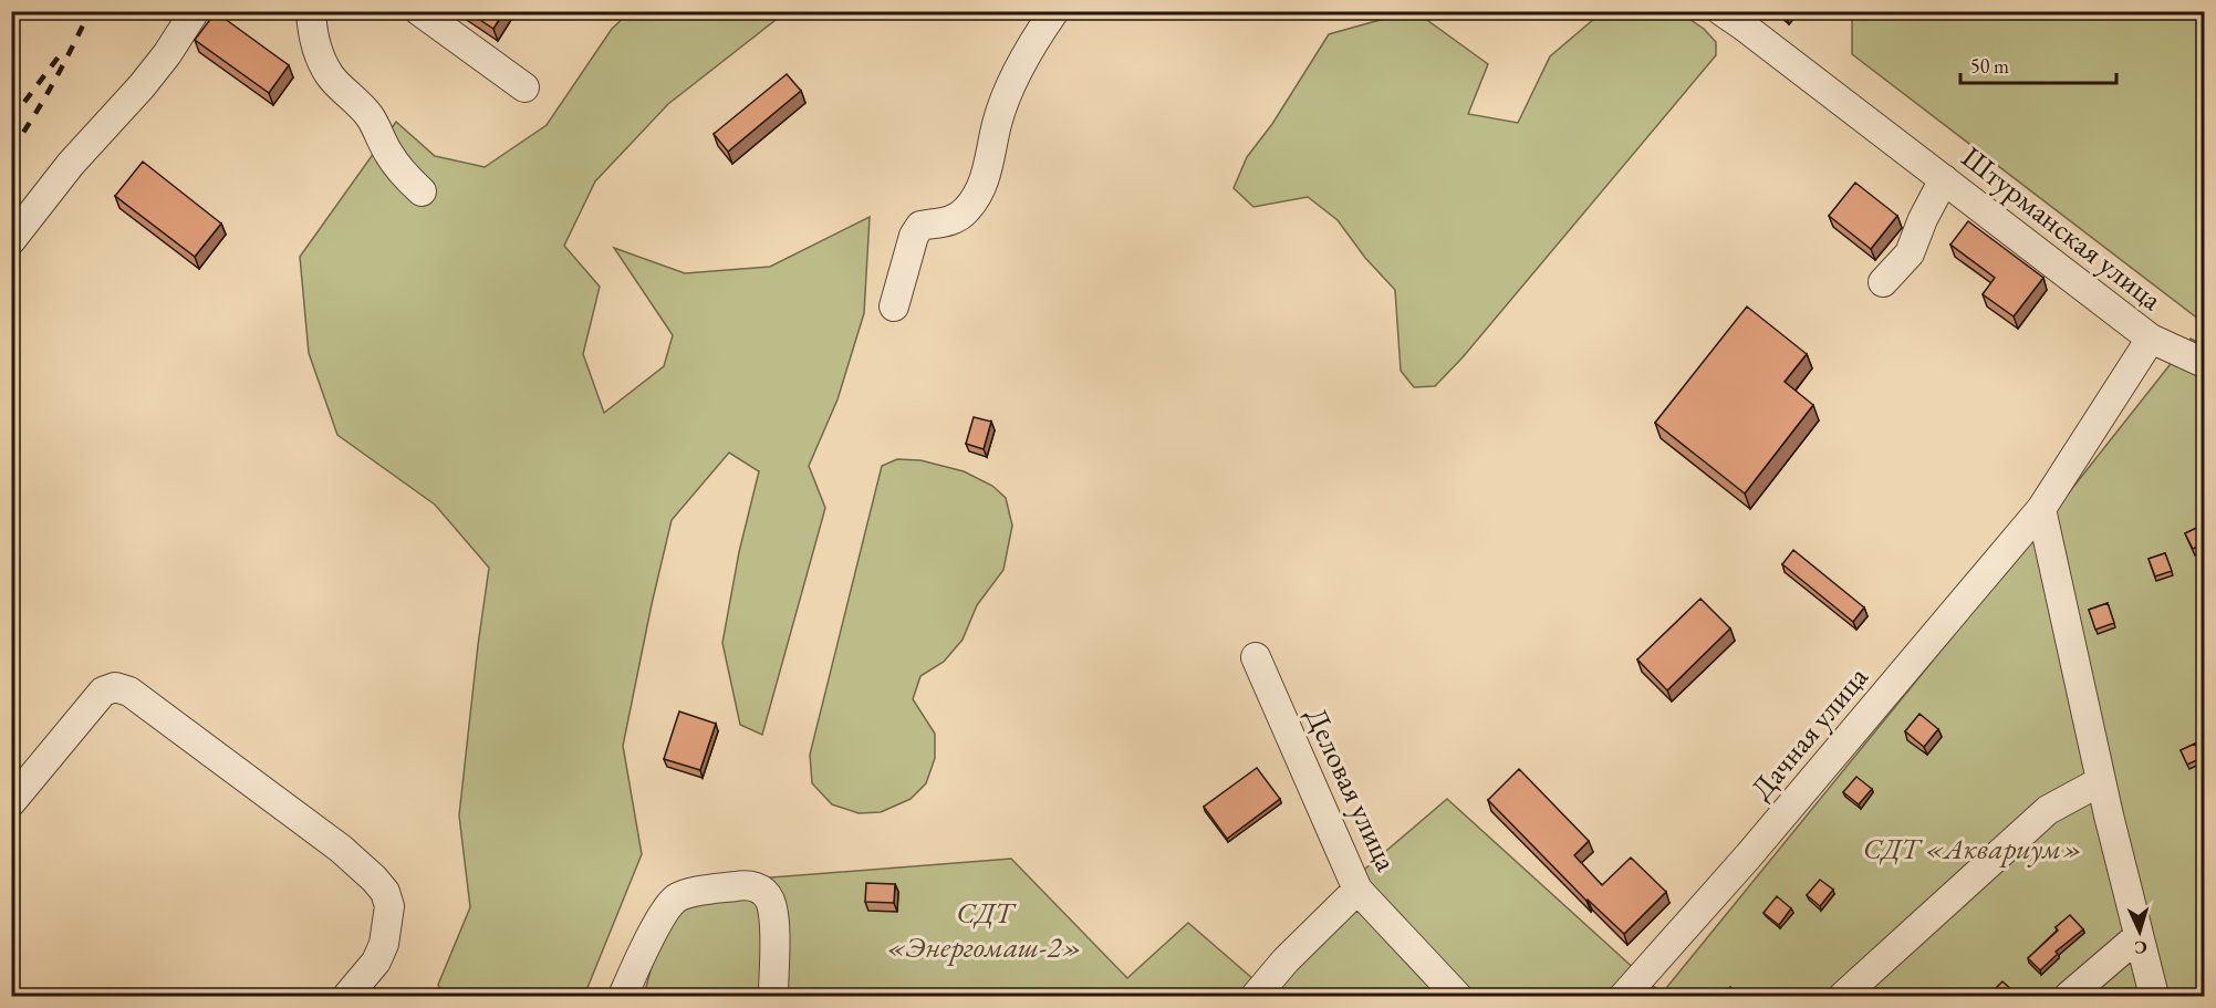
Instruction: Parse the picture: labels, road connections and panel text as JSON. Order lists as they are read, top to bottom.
{
  "streets": {
    "street": ["Штурманская улица", "Дачная улица", "Деловая улица"]
  },
  "crossings": [
    ["Штурманская улица", "Дачная улица"]
  ],
  "parks": ["СДТ «Аквариум»", "СДТ «Энергомаш-2»"],
  "scale_bar": "50 m",
  "north": "bottom"
}
